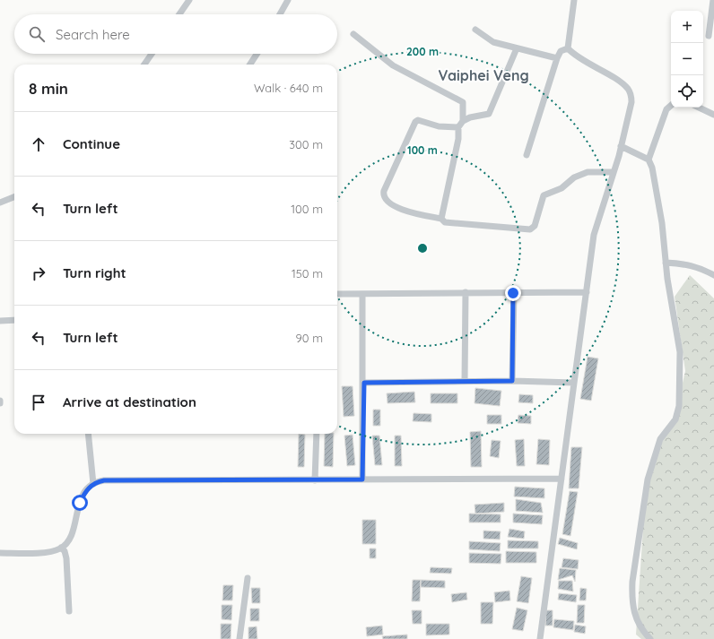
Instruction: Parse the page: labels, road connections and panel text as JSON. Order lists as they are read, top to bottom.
{
  "districts": ["Vaiphei Veng"],
  "page": {
    "map_buttons": ["+", "−"],
    "search": "Search here",
    "heading": ["8 min", "Walk · 640 m"],
    "list": [
      ["Continue", "300 m"],
      ["Turn left", "100 m"],
      ["Turn right", "150 m"],
      ["Turn left", "90 m"],
      "Arrive at destination"
    ]
  },
  "rings": ["200 m", "100 m"]
}
